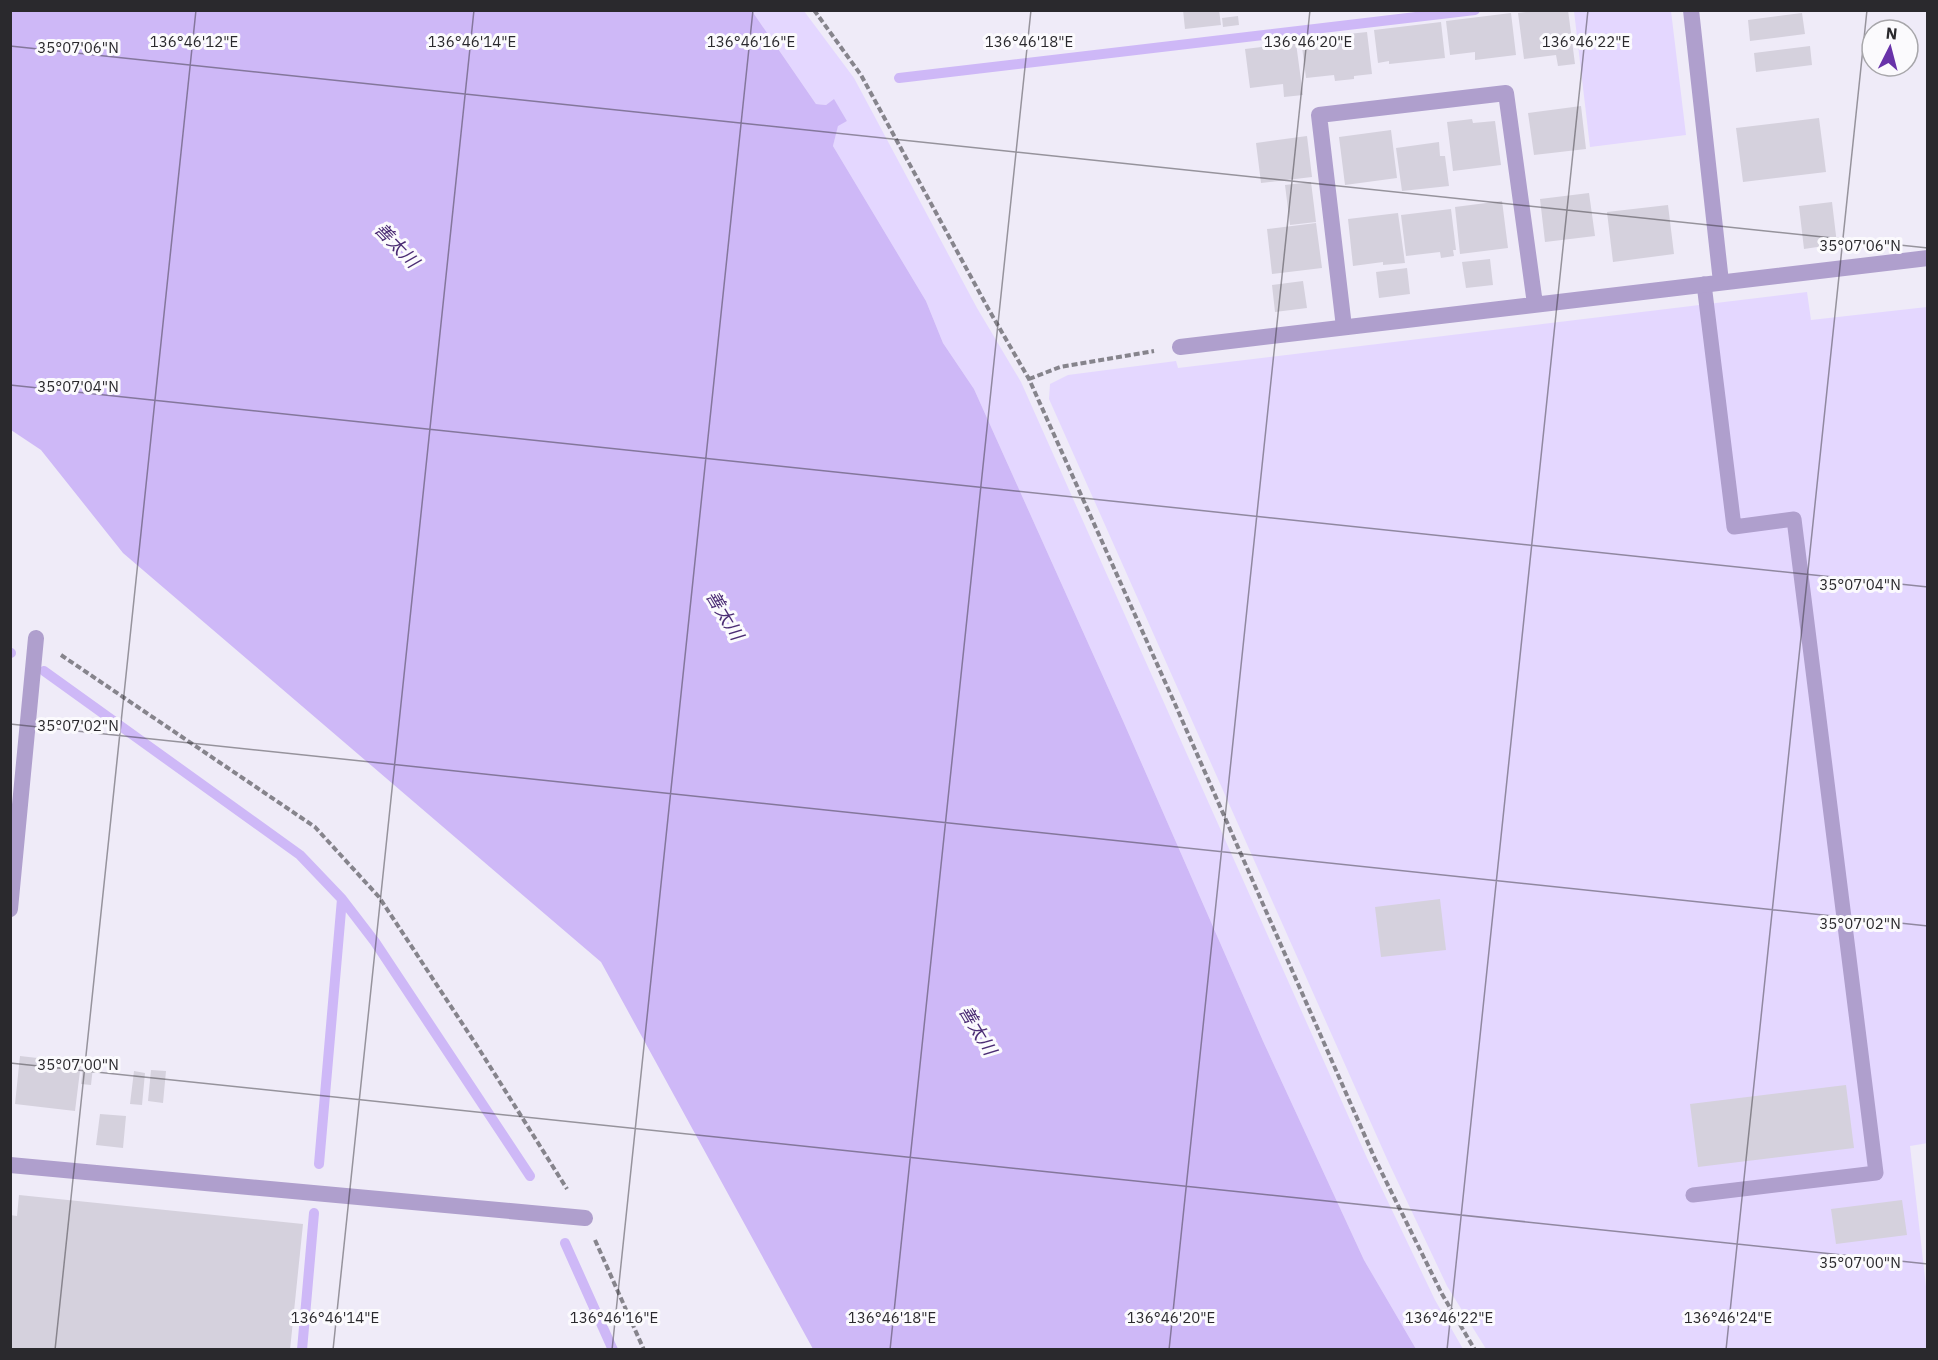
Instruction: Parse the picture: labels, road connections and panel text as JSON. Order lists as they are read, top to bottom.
{
  "water": ["善太川"],
  "north": "top",
  "coordinates": [
    "136°46'12\"E",
    "136°46'14\"E",
    "136°46'16\"E",
    "136°46'18\"E",
    "136°46'20\"E",
    "136°46'22\"E",
    "35°07'06\"N",
    "35°07'04\"N",
    "35°07'02\"N",
    "35°07'00\"N",
    "136°46'24\"E"
  ]
}
